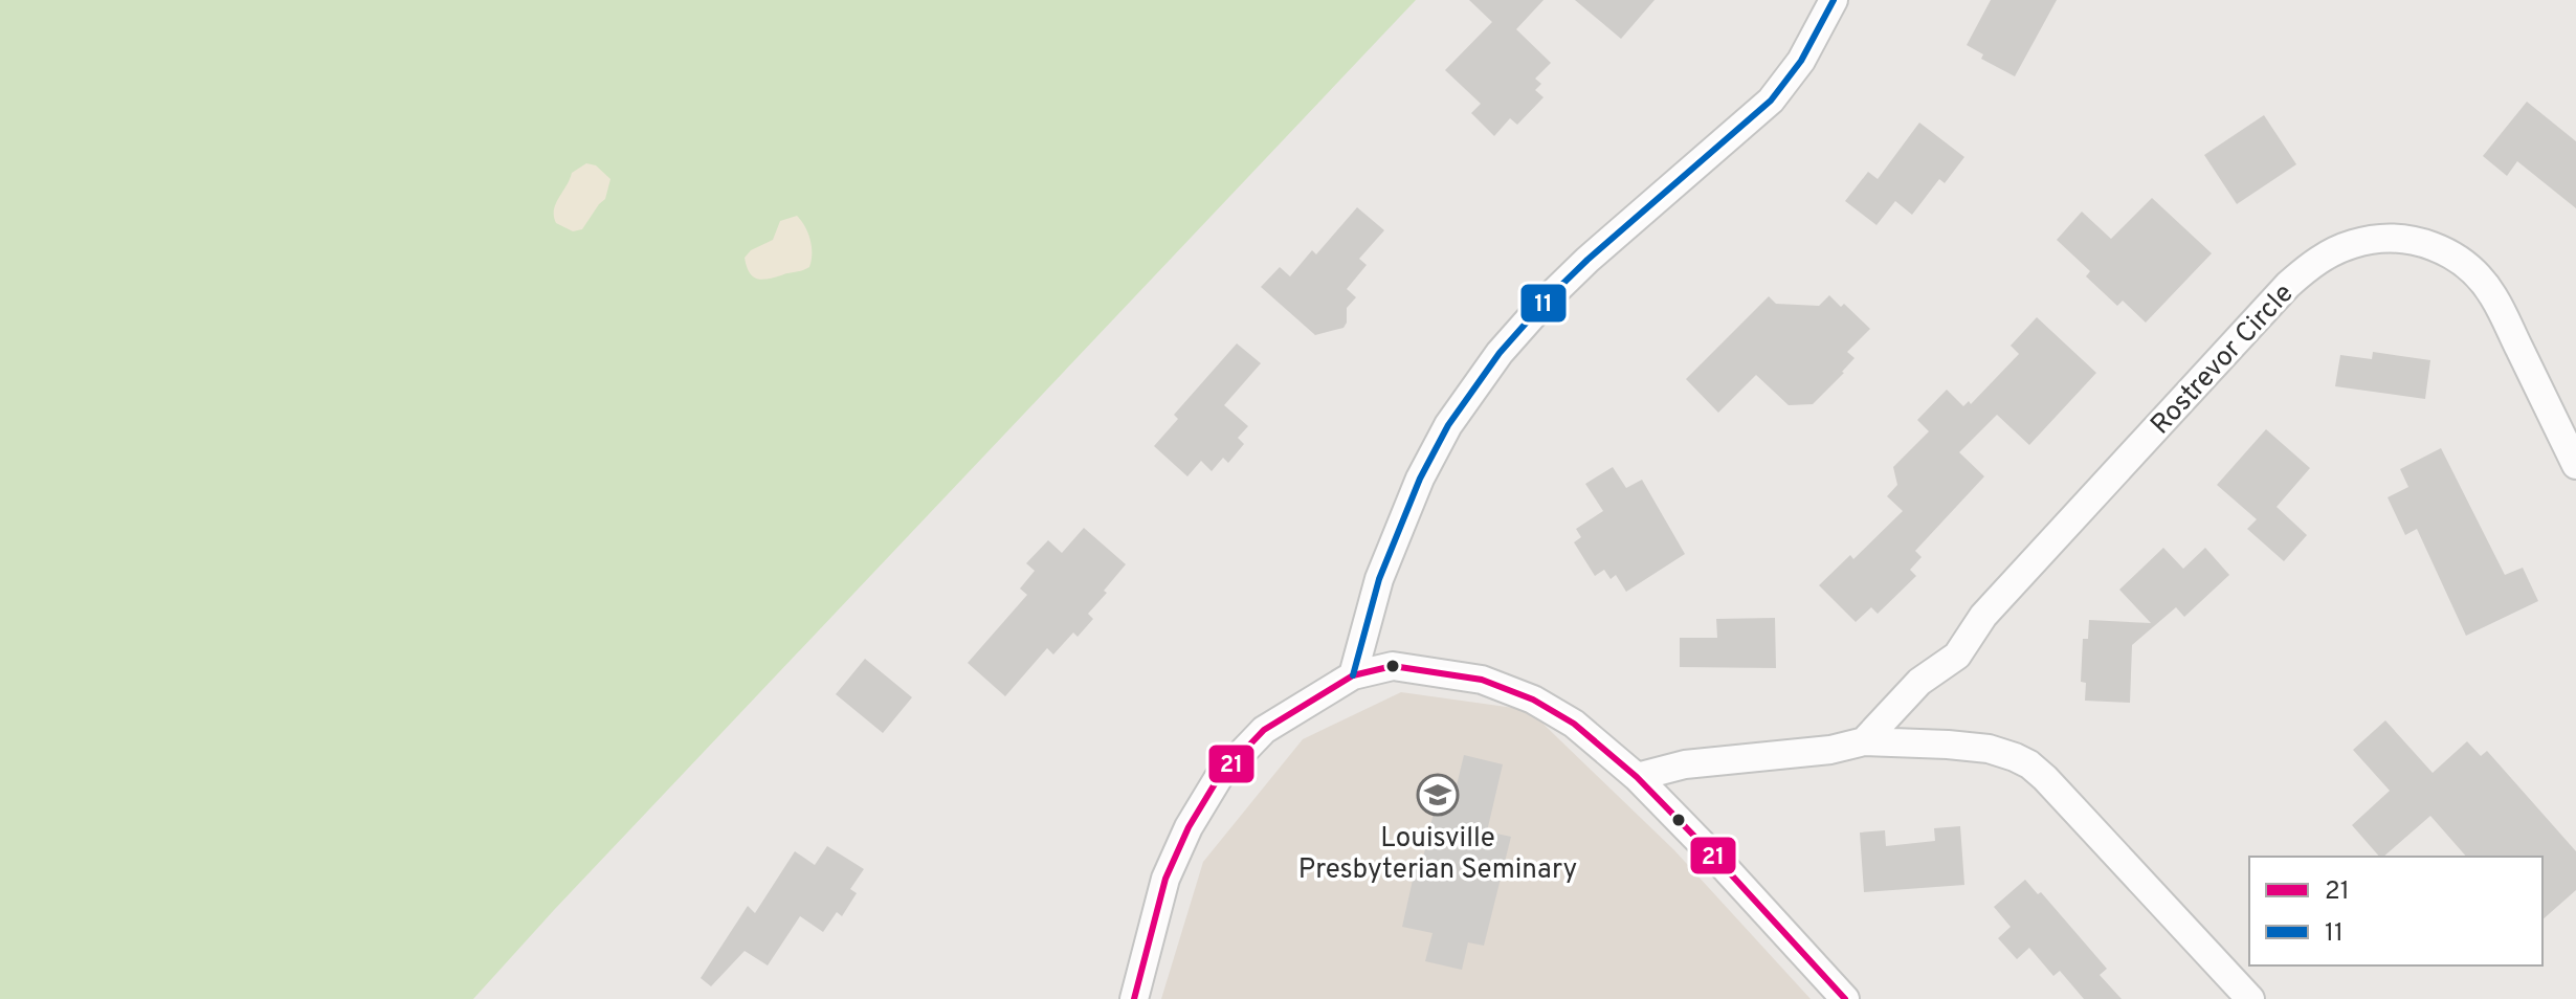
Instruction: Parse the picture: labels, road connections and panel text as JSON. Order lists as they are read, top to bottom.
{
  "streets": {
    "street": ["Rostrevor Circle"]
  },
  "places": {
    "school or university": ["Louisville Presbyterian Seminary"]
  },
  "lines": ["transit line 11", "transit line 21"],
  "legend": ["21", "11"]
}
